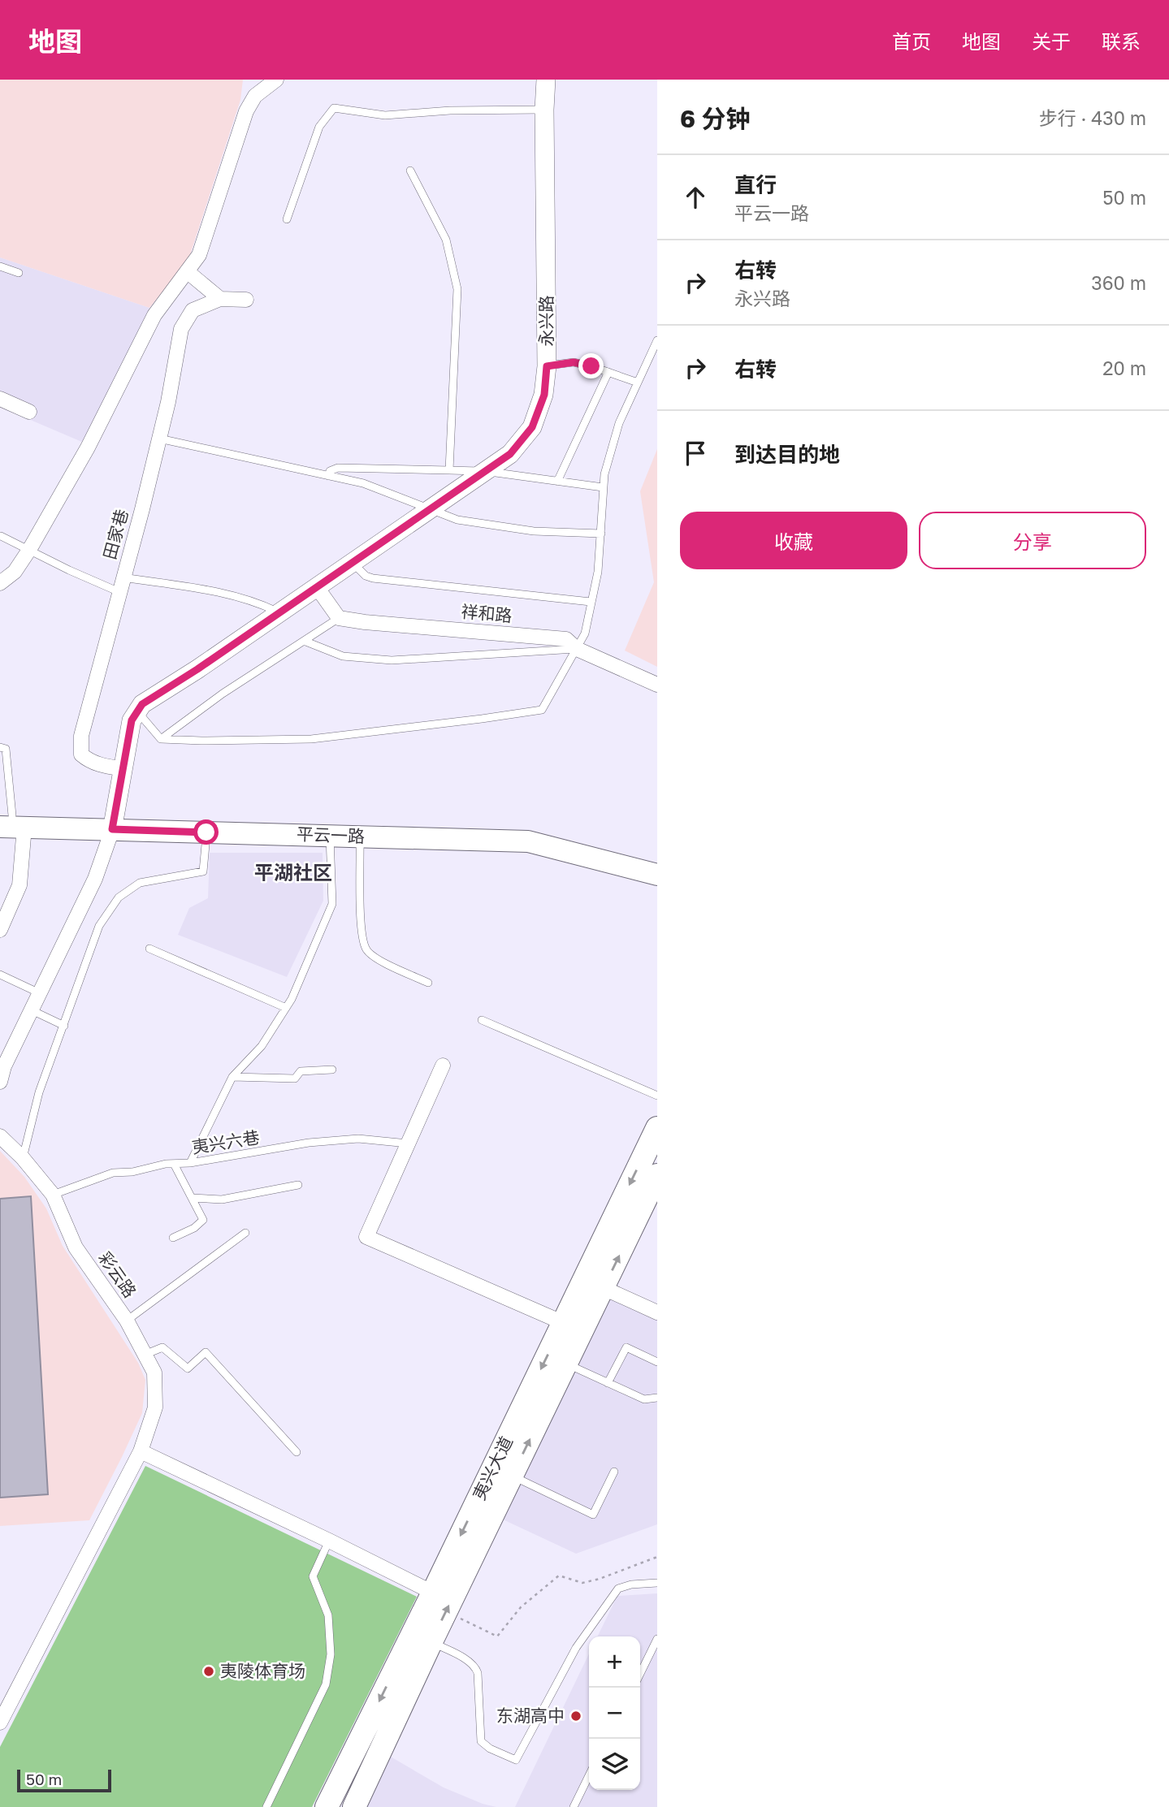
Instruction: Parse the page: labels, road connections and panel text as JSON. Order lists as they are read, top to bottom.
{
  "streets": {
    "main road": ["平云一路", "夷兴大道"],
    "street": [
      "永兴路",
      "田家巷",
      "祥和路",
      "彩云路"
    ],
    "lane": ["夷兴六巷"]
  },
  "crossings": [
    ["夷兴六巷", "彩云路"]
  ],
  "districts": ["平湖社区"],
  "places": ["夷陵体育场", "东湖高中"],
  "scale_bar": "50 m",
  "page": {
    "header": "地图",
    "nav": [
      "首页",
      "地图",
      "关于",
      "联系"
    ],
    "heading": ["6 分钟", "步行 · 430 m"],
    "list": [
      ["直行", "平云一路", "50 m"],
      ["右转", "永兴路", "360 m"],
      ["右转", "20 m"],
      "到达目的地"
    ],
    "buttons": ["收藏", "分享"],
    "map_buttons": ["+", "−"],
    "scale": "50 m"
  }
}
